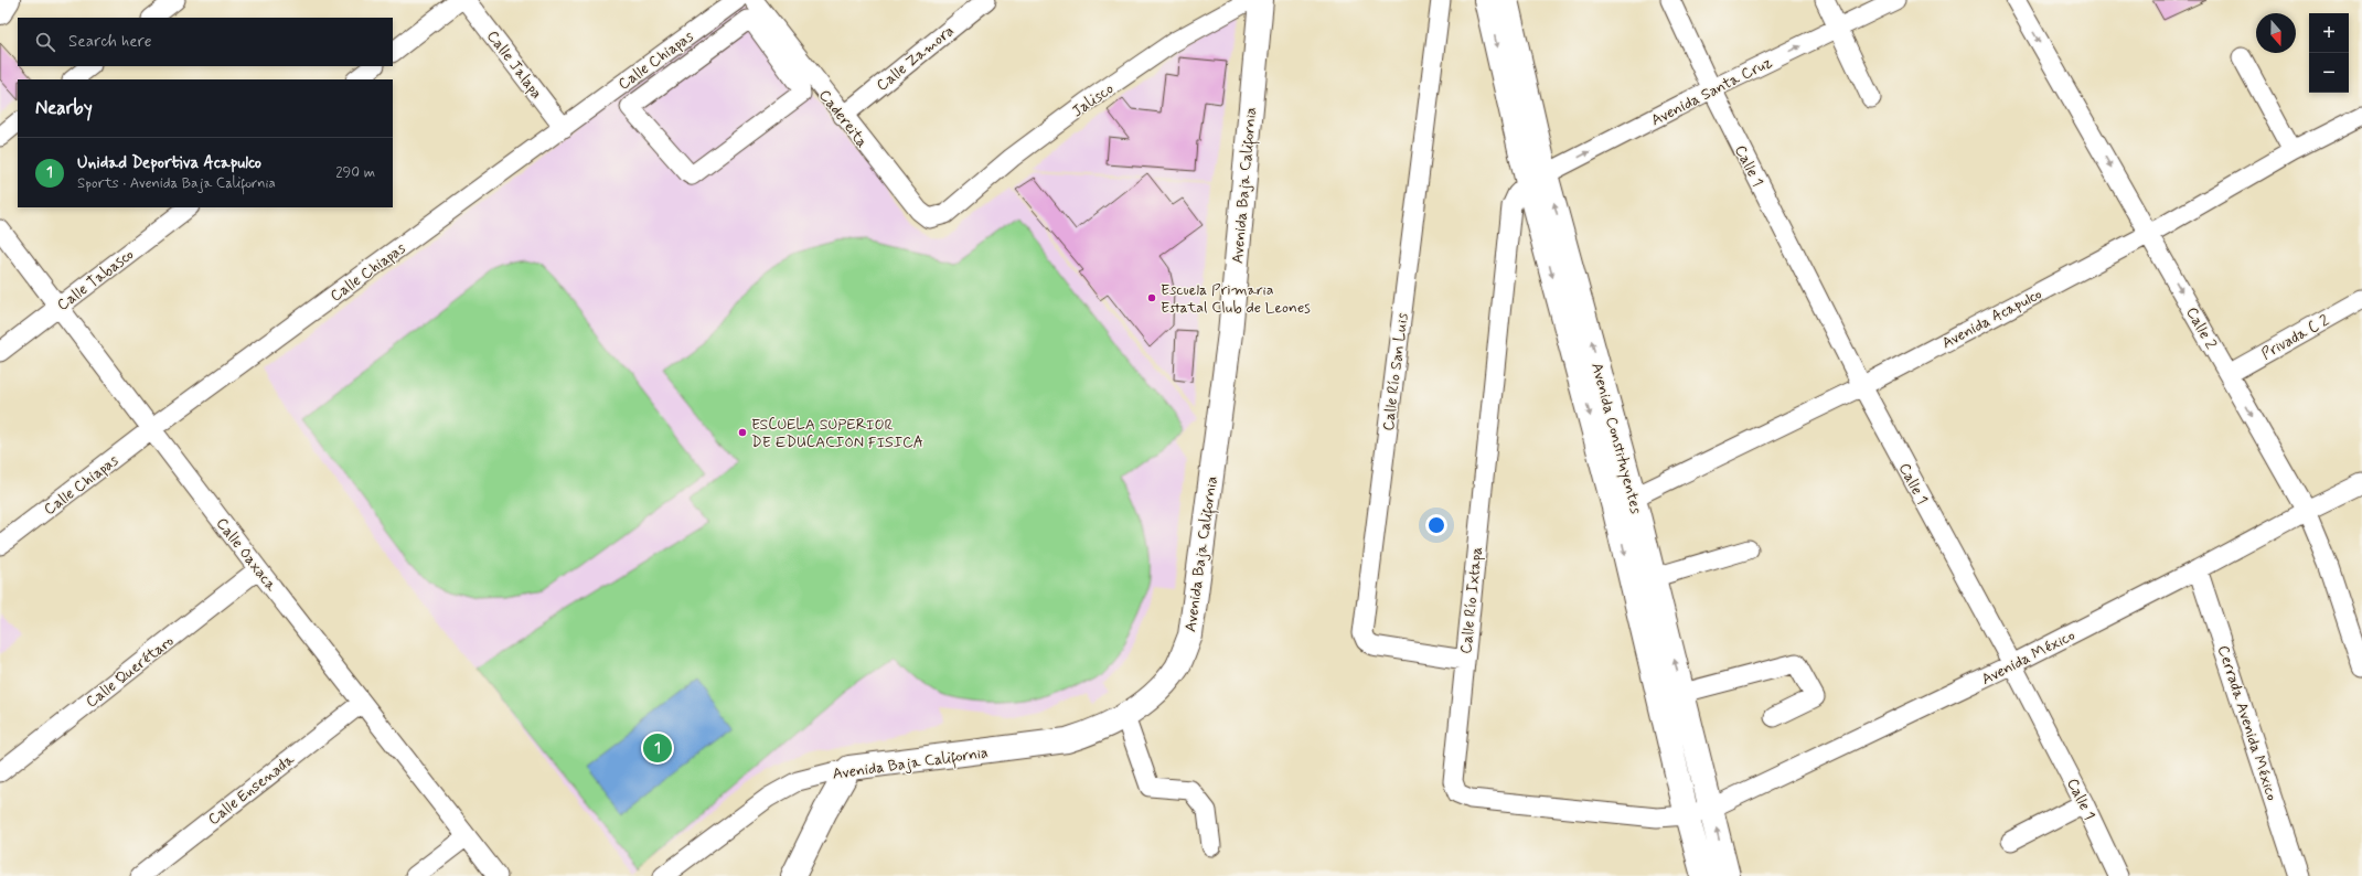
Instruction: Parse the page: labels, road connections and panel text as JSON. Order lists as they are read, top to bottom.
{
  "streets": {
    "main road": ["Avenida Baja California", "Avenida Constituyentes"],
    "street": [
      "Calle Zamora",
      "Calle Chiapas",
      "Calle Jalapa",
      "Avenida Santa Cruz",
      "Jalisco",
      "Cadereita",
      "Calle 1",
      "Calle Tabasco",
      "Avenida Acapulco",
      "Calle 2",
      "Privada C 2",
      "Calle Río San Luis",
      "Calle Oaxaca",
      "Calle Río Ixtapa",
      "Avenida México",
      "Calle Querétaro",
      "Cerrada Avenida México",
      "Calle Ensenada"
    ]
  },
  "crossings": [
    ["Calle Zamora", "Cadereita"],
    ["Calle Chiapas", "Calle Jalapa"],
    ["Calle Chiapas", "Calle Oaxaca"],
    ["Avenida Santa Cruz", "Calle 1"],
    ["Avenida Santa Cruz", "Avenida Constituyentes"],
    ["Avenida Santa Cruz", "Calle Río Ixtapa"],
    ["Jalisco", "Cadereita"],
    ["Calle 1", "Avenida Acapulco"],
    ["Calle 1", "Avenida México"],
    ["Calle Tabasco", "Calle Oaxaca"],
    ["Avenida Acapulco", "Calle 2"],
    ["Avenida Acapulco", "Avenida Constituyentes"],
    ["Calle 2", "Privada C 2"],
    ["Calle 2", "Avenida México"],
    ["Calle Río San Luis", "Calle Río Ixtapa"],
    ["Avenida Constituyentes", "Calle Río Ixtapa"],
    ["Avenida Constituyentes", "Avenida México"],
    ["Calle Oaxaca", "Calle Querétaro"],
    ["Calle Oaxaca", "Calle Ensenada"],
    ["Calle Río Ixtapa", "Avenida México"],
    ["Avenida México", "Cerrada Avenida México"]
  ],
  "one_way": ["Avenida Santa Cruz", "Calle 2"],
  "places": ["Escuela Primaria Estatal Club de Leones", "ESCUELA SUPERIOR DE EDUCACION FISICA"],
  "north": "bottom",
  "page": {
    "map_buttons": ["+", "−"],
    "search": "Search here",
    "heading": "Nearby",
    "list": [
      {
        "mark": "1",
        "name": "Unidad Deportiva Acapulco",
        "note": "Sports · Avenida Baja California",
        "value": "290 m"
      }
    ],
    "pins": "1"
  }
}
